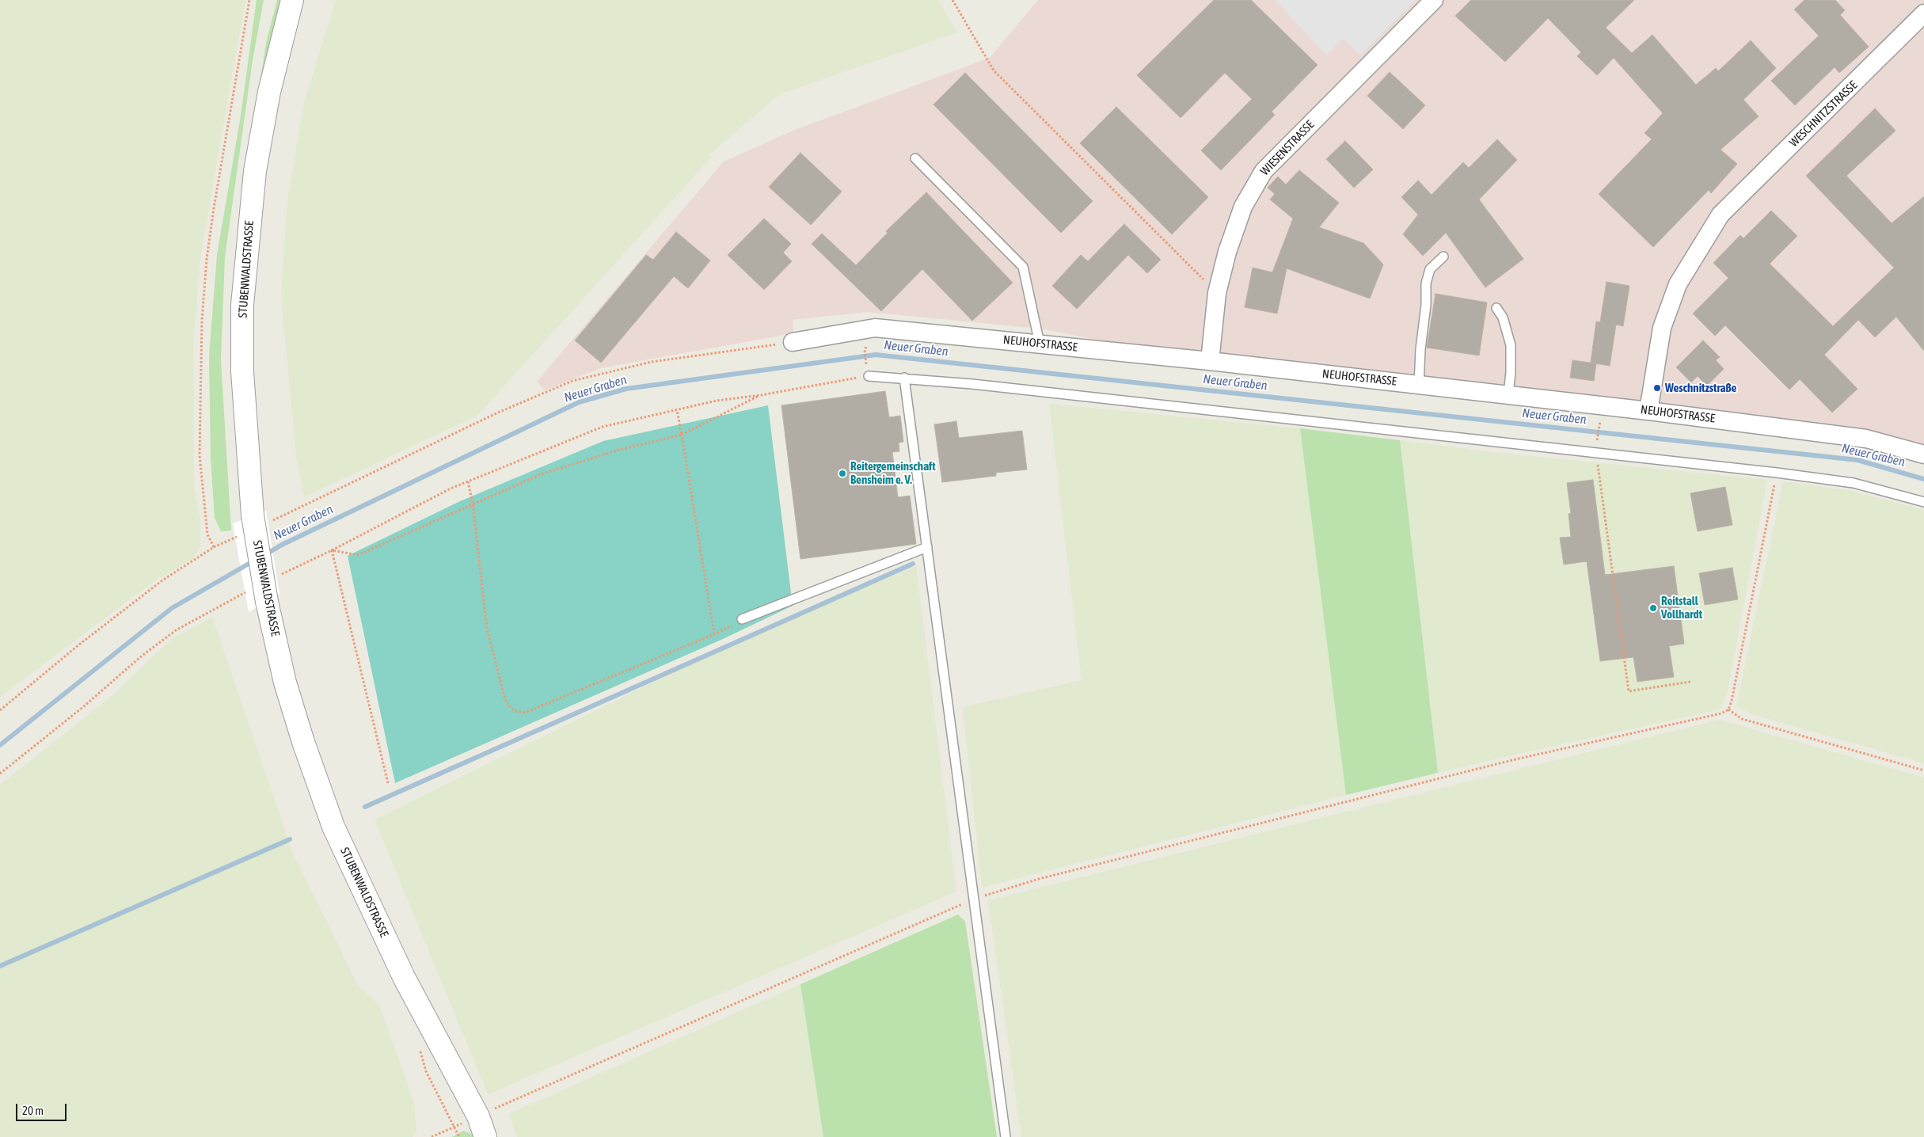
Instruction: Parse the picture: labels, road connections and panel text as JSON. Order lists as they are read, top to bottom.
{
  "streets": {
    "street": [
      "WESCHNITZSTRASSE",
      "WIESENSTRASSE",
      "STUBENWALDSTRASSE",
      "NEUHOFSTRASSE"
    ]
  },
  "crossings": [
    ["WESCHNITZSTRASSE", "NEUHOFSTRASSE"],
    ["WIESENSTRASSE", "NEUHOFSTRASSE"]
  ],
  "water": ["Neuer Graben"],
  "places": ["Weschnitzstraße", "Reitergemeinschaft Bensheim e. V.", "Reitstall Vollhardt"],
  "scale_bar": "20 m"
}
